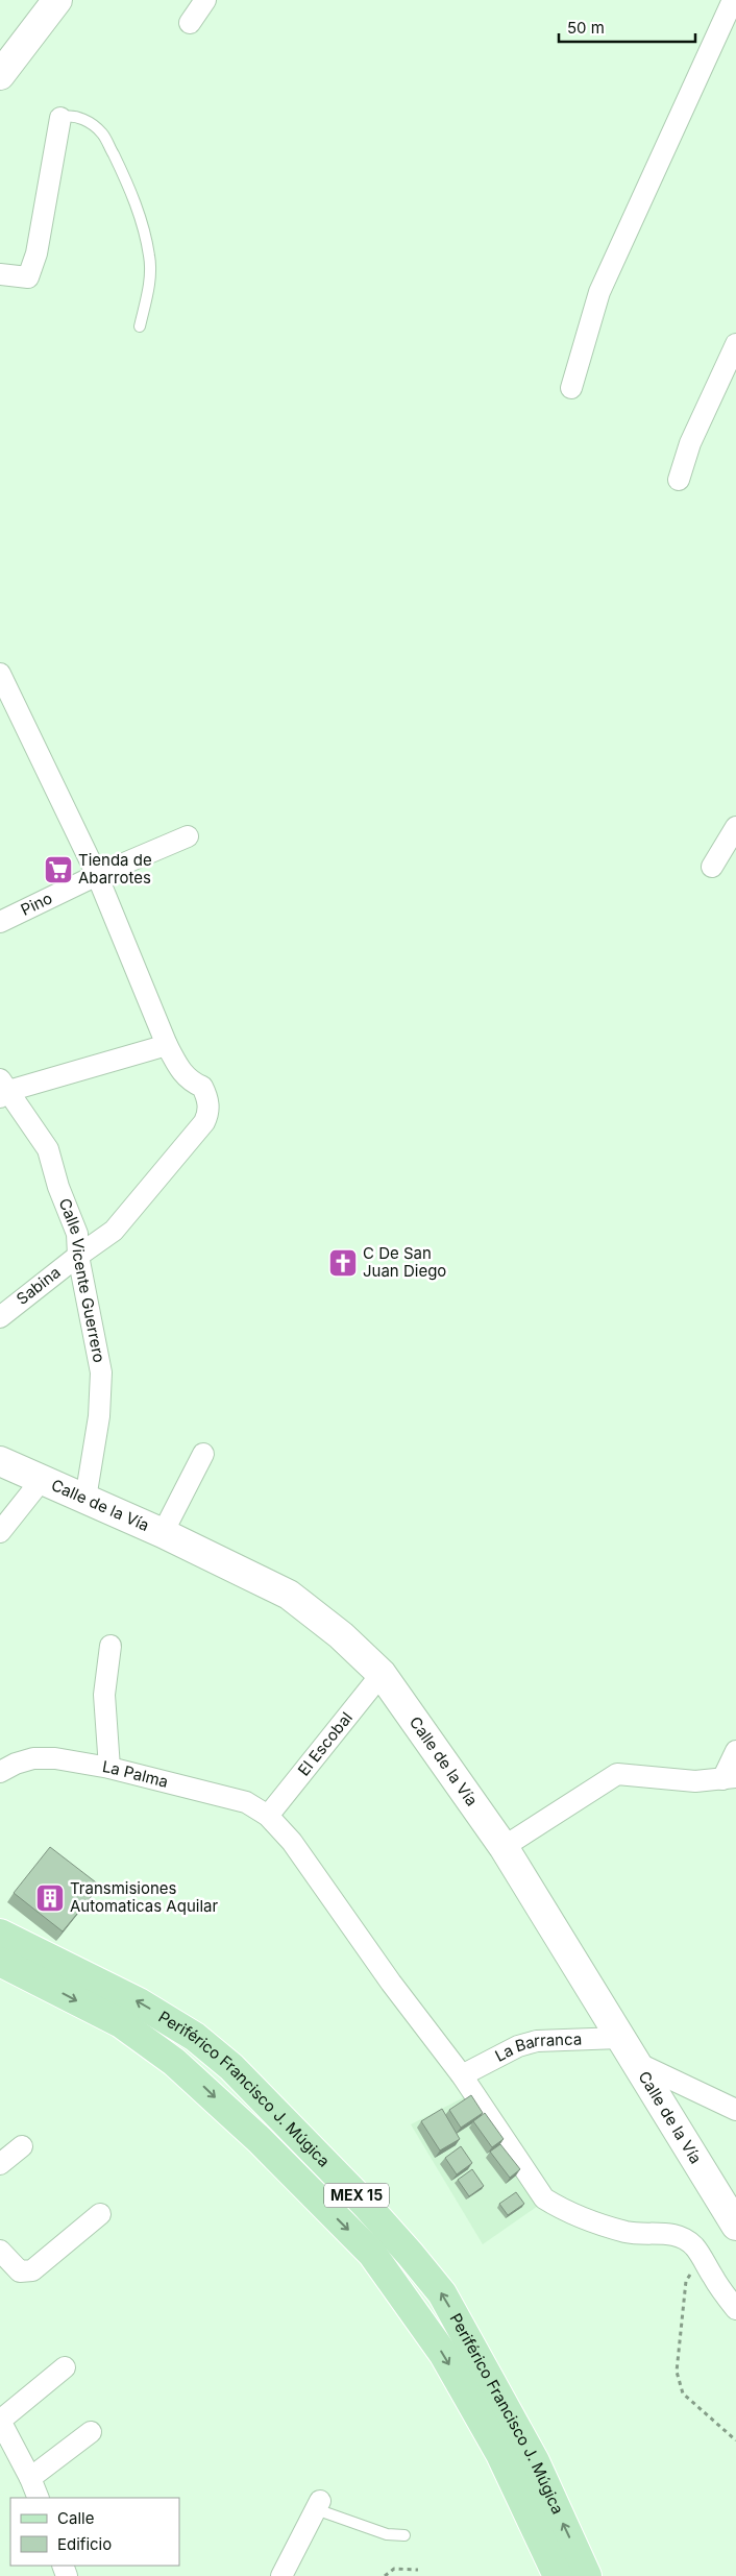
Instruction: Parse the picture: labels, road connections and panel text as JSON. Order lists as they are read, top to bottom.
{
  "streets": {
    "main road": ["Periférico Francisco J. Múgica", "MEX 15"],
    "street": [
      "Pino",
      "Calle Vicente Guerrero",
      "Sabina",
      "Calle de la Vía",
      "El Escobal",
      "La Palma",
      "La Barranca"
    ]
  },
  "crossings": [
    ["Calle Vicente Guerrero", "Sabina"],
    ["Calle Vicente Guerrero", "Calle de la Vía"],
    ["Calle de la Vía", "El Escobal"],
    ["Calle de la Vía", "La Barranca"],
    ["El Escobal", "La Palma"],
    ["La Palma", "La Barranca"]
  ],
  "places": {
    "supermarket": ["Tienda de Abarrotes"],
    "church": ["C De San Juan Diego"],
    "building": ["Transmisiones Automaticas Aquilar"]
  },
  "legend": ["Calle", "Edificio"],
  "scale_bar": "50 m"
}
